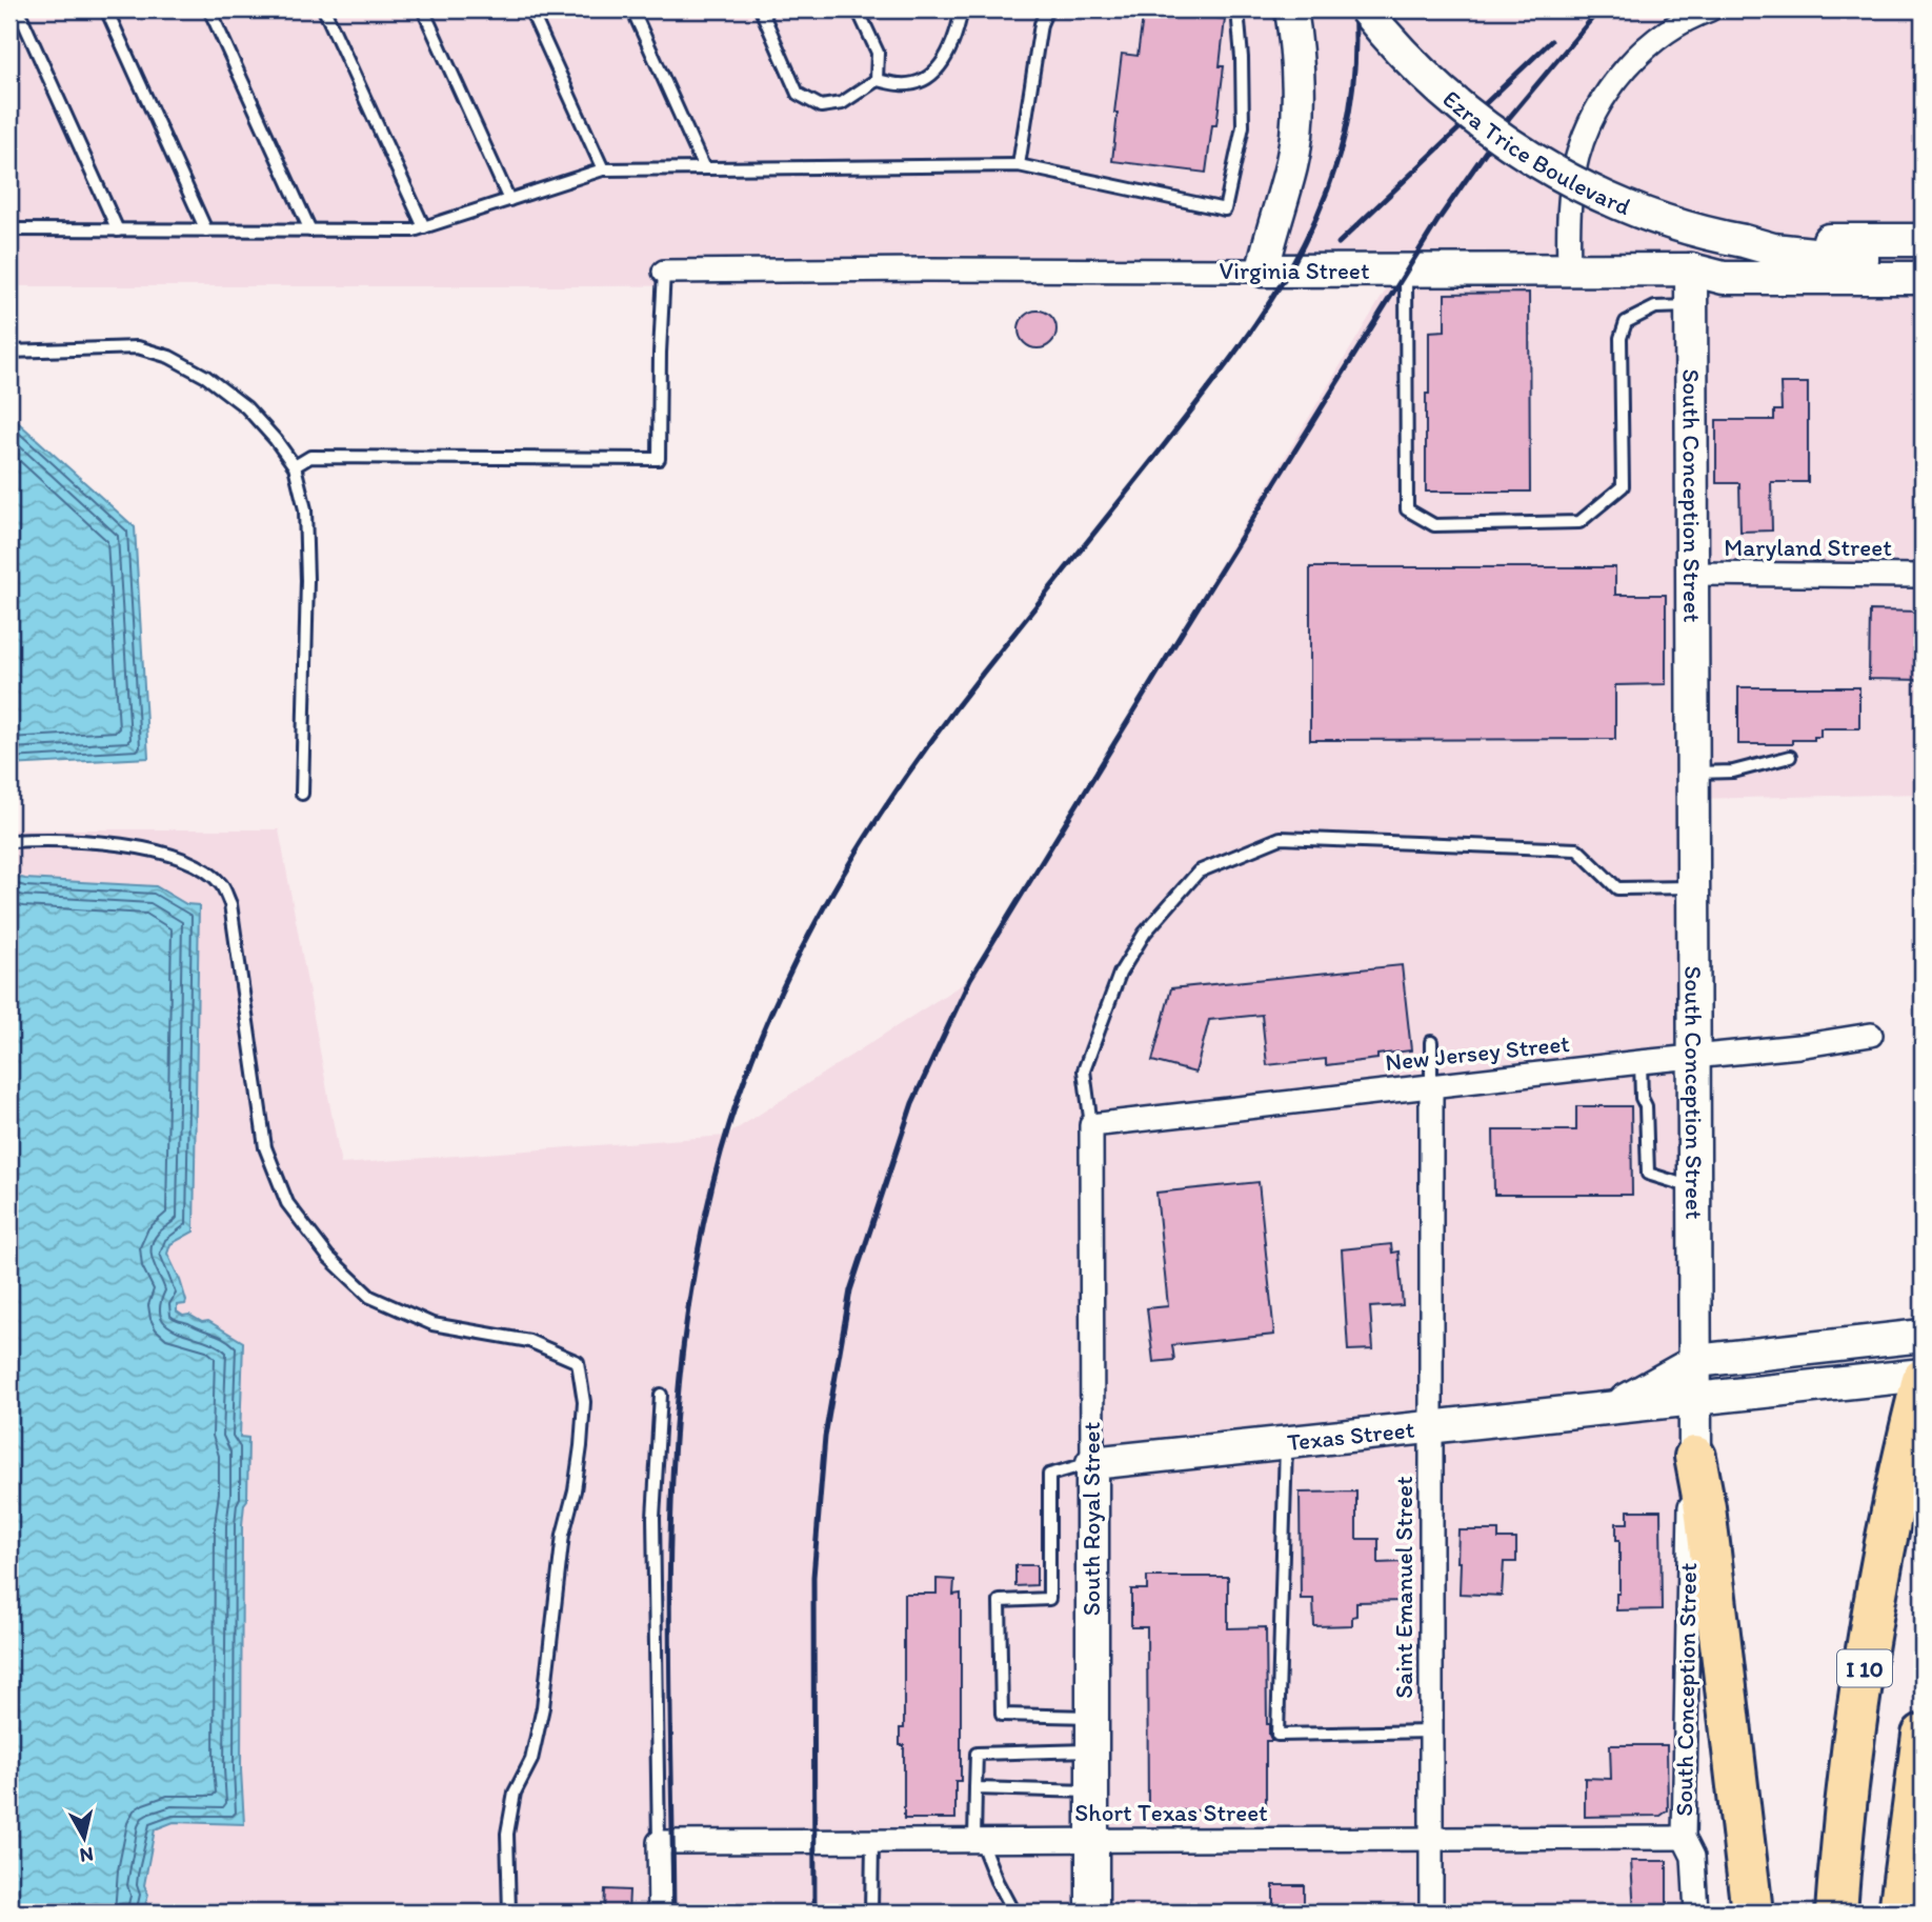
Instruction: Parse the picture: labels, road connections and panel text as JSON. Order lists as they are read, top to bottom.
{
  "streets": {
    "highway": ["I 10"],
    "street": [
      "Ezra Trice Boulevard",
      "Virginia Street",
      "South Conception Street",
      "Maryland Street",
      "New Jersey Street",
      "Texas Street",
      "South Royal Street",
      "Saint Emanuel Street",
      "Short Texas Street"
    ]
  },
  "crossings": [
    ["Virginia Street", "South Conception Street"],
    ["South Conception Street", "Maryland Street"],
    ["South Conception Street", "New Jersey Street"],
    ["South Conception Street", "Texas Street"],
    ["South Conception Street", "Short Texas Street"],
    ["New Jersey Street", "South Royal Street"],
    ["New Jersey Street", "Saint Emanuel Street"],
    ["Texas Street", "South Royal Street"],
    ["Texas Street", "Saint Emanuel Street"],
    ["Texas Street", "I 10"],
    ["South Royal Street", "Short Texas Street"],
    ["Saint Emanuel Street", "Short Texas Street"]
  ],
  "north": "bottom"
}
